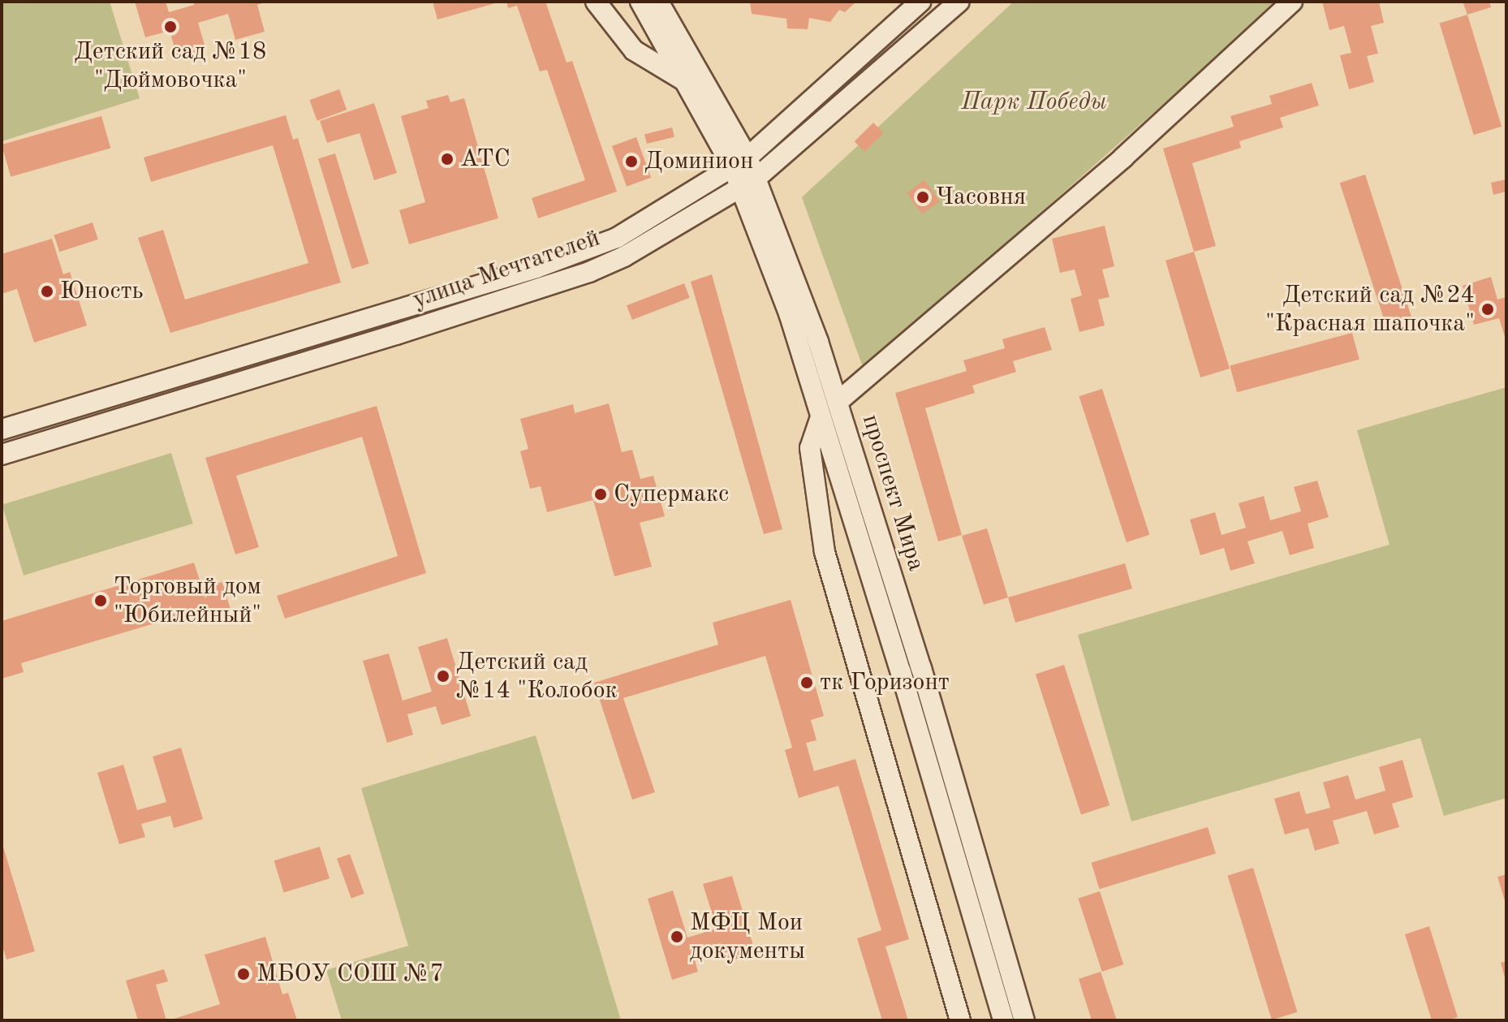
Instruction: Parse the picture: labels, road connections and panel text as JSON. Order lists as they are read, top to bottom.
{
  "streets": {
    "street": ["улица Мечтателей", "проспект Мира"]
  },
  "crossings": [
    ["улица Мечтателей", "проспект Мира"]
  ],
  "parks": ["Парк Победы"],
  "places": [
    "Детский сад №18 \"Дюймовочка\"",
    "АТС",
    "Доминион",
    "Часовня",
    "Юность",
    "Детский сад №24 \"Красная шапочка\"",
    "Супермакс",
    "Торговый дом \"Юбилейный\"",
    "Детский сад №14 \"Колобок",
    "тк Горизонт",
    "МФЦ Мои документы",
    "МБОУ СОШ №7"
  ]
}
